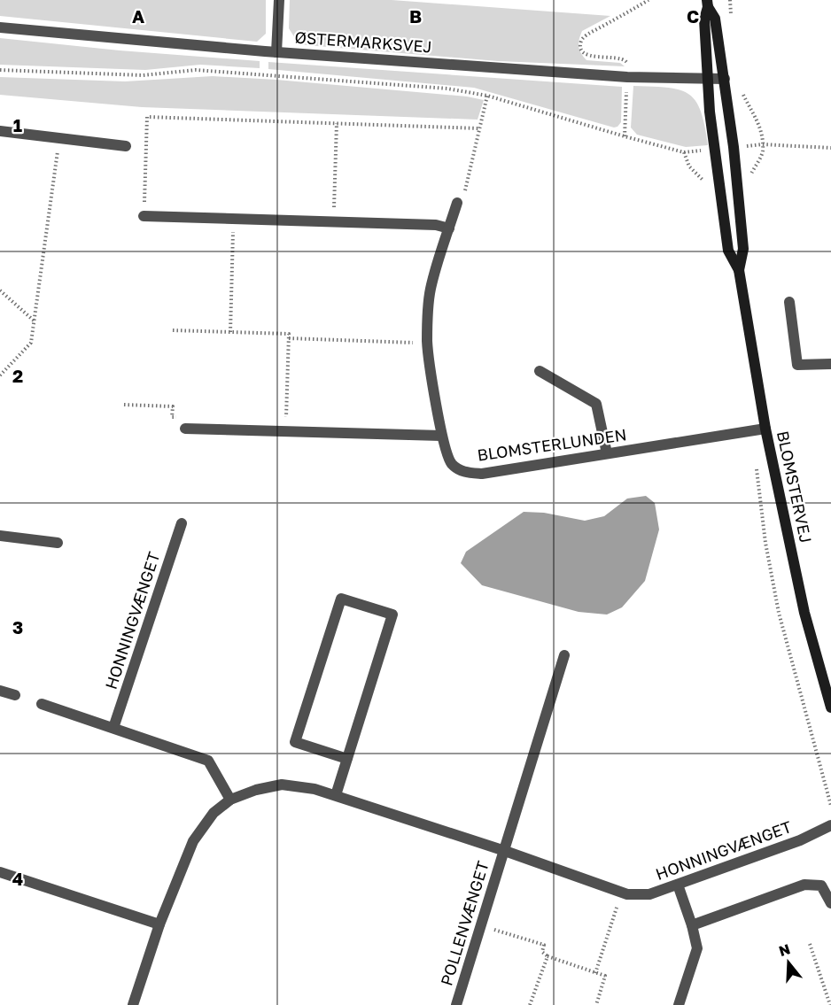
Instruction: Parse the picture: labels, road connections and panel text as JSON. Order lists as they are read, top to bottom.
{
  "streets": {
    "street": [
      "ØSTERMARKSVEJ",
      "BLOMSTERLUNDEN",
      "BLOMSTERVEJ",
      "HONNINGVÆNGET",
      "POLLENVÆNGET"
    ]
  },
  "crossings": [
    ["ØSTERMARKSVEJ", "BLOMSTERVEJ"],
    ["BLOMSTERLUNDEN", "BLOMSTERVEJ"],
    ["HONNINGVÆNGET", "POLLENVÆNGET"]
  ],
  "north": "top",
  "grid": {
    "columns": ["A", "B", "C"],
    "rows": [
      "1",
      "2",
      "3",
      "4"
    ]
  }
}
